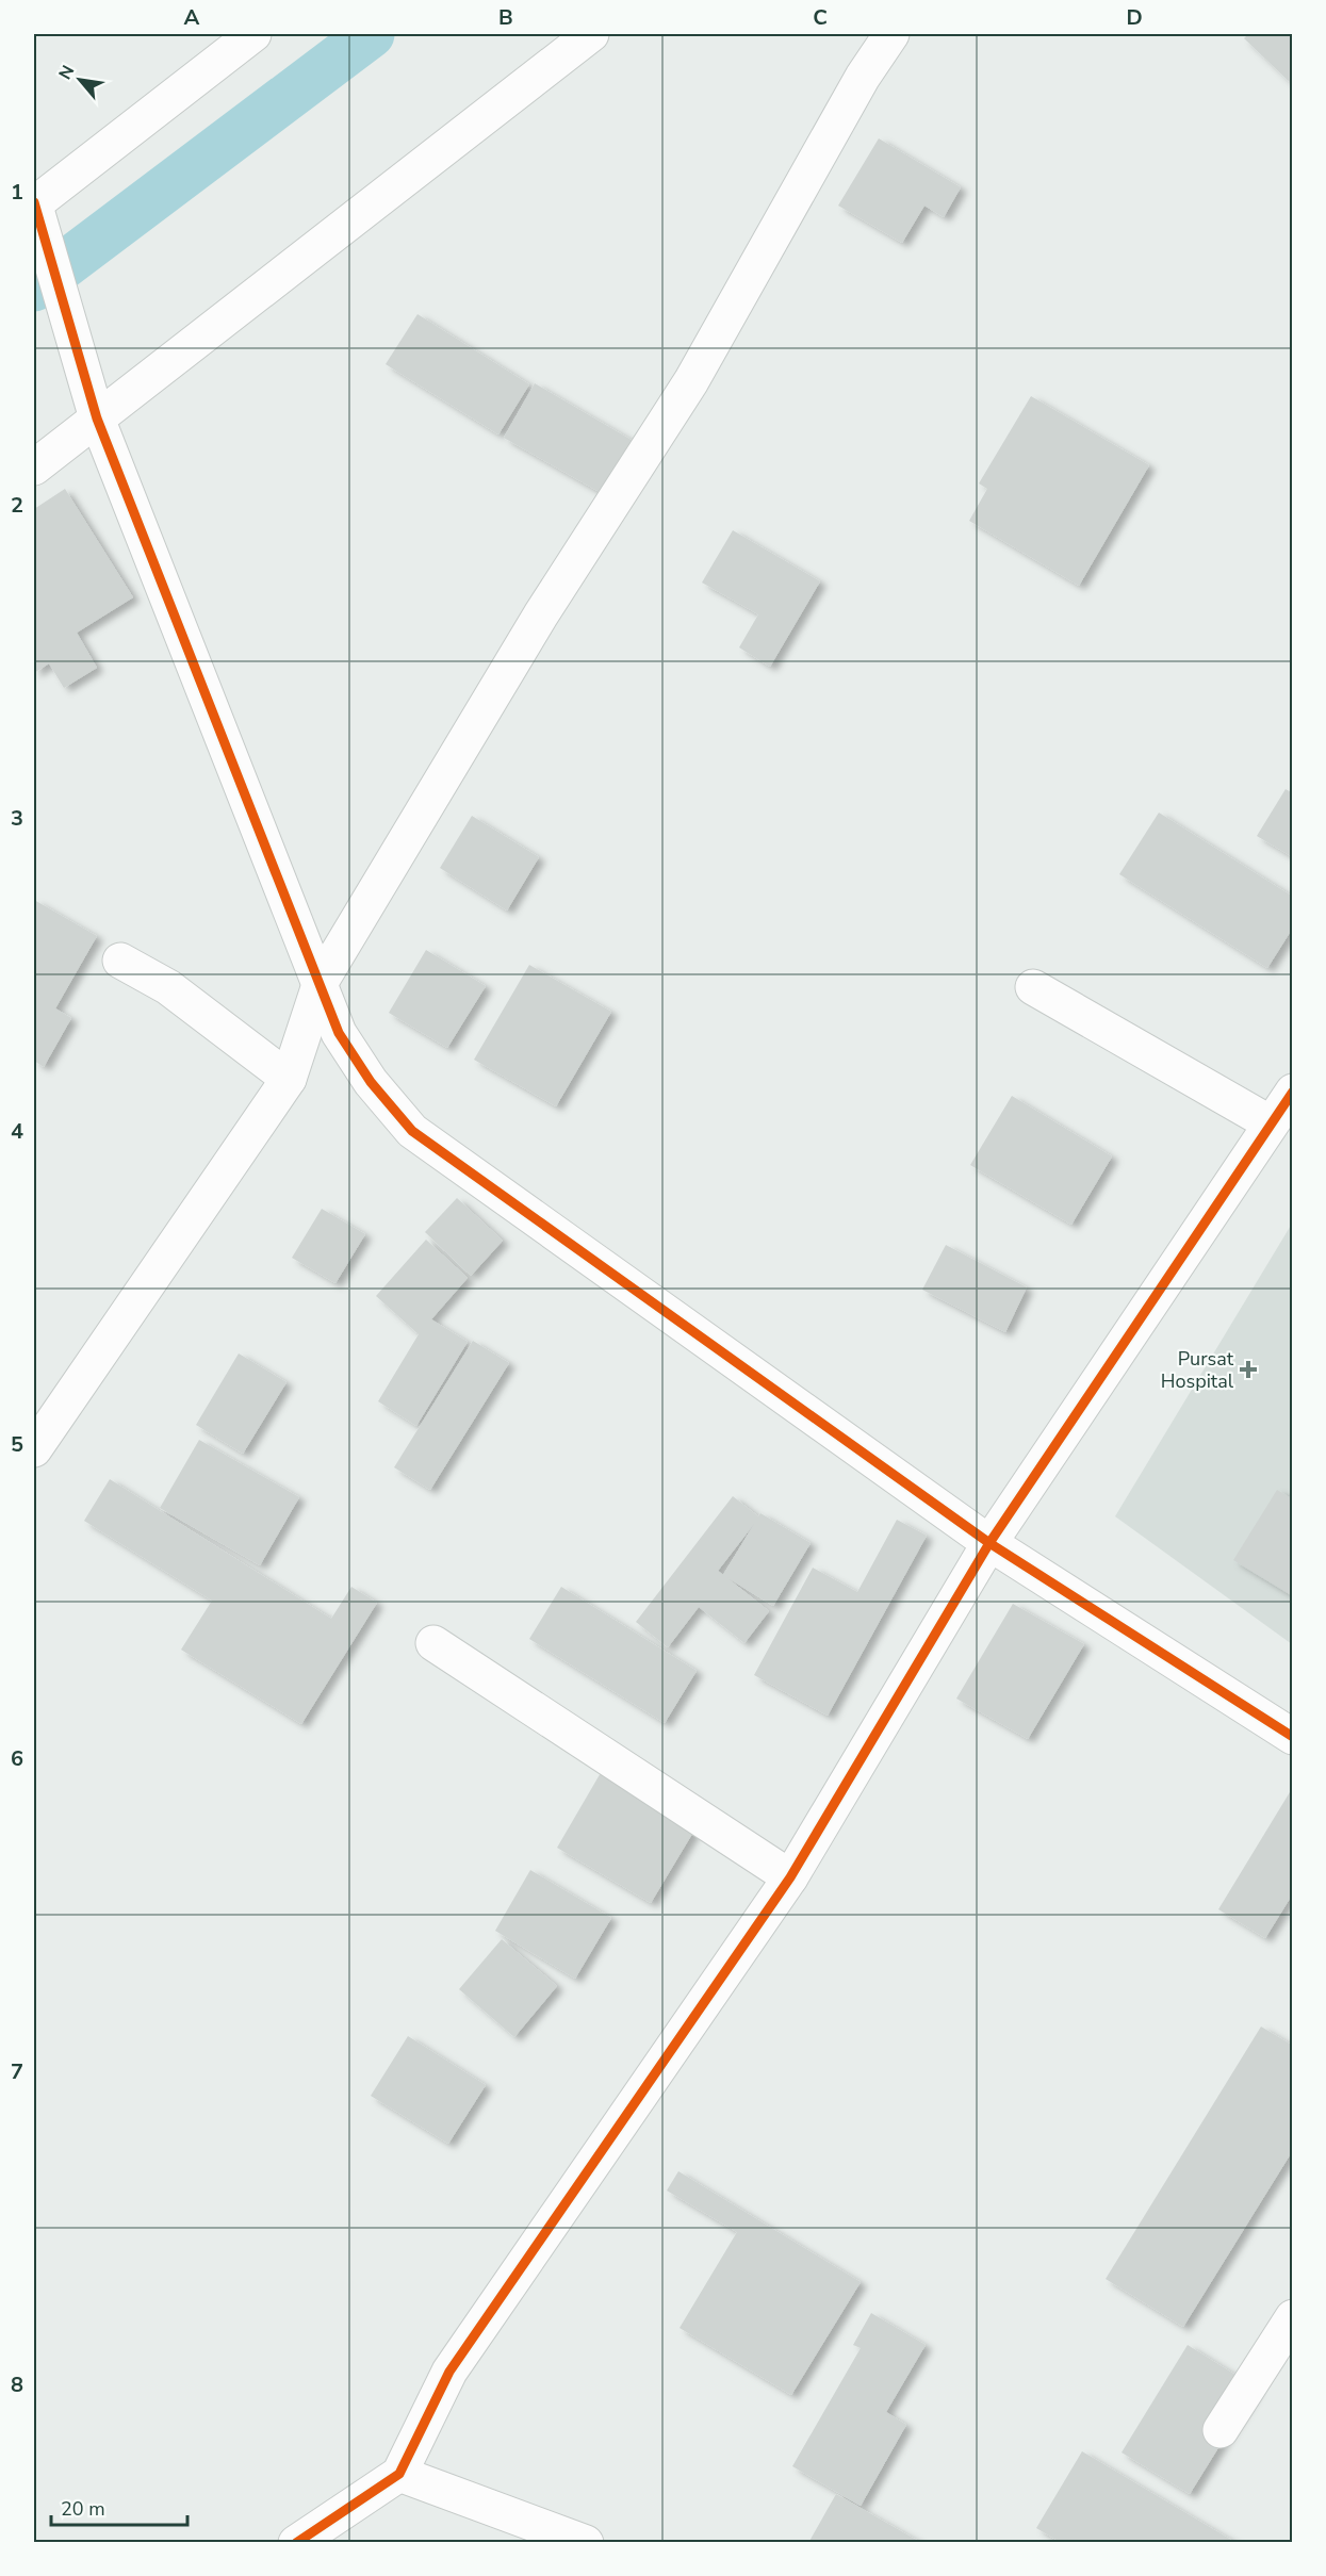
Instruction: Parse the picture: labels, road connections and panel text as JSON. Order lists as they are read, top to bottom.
{
  "places": {
    "health": ["Pursat Hospital"]
  },
  "scale_bar": "20 m",
  "north": "top left",
  "grid": {
    "columns": [
      "A",
      "B",
      "C",
      "D"
    ],
    "rows": [
      "1",
      "2",
      "3",
      "4",
      "5",
      "6",
      "7",
      "8"
    ]
  }
}
